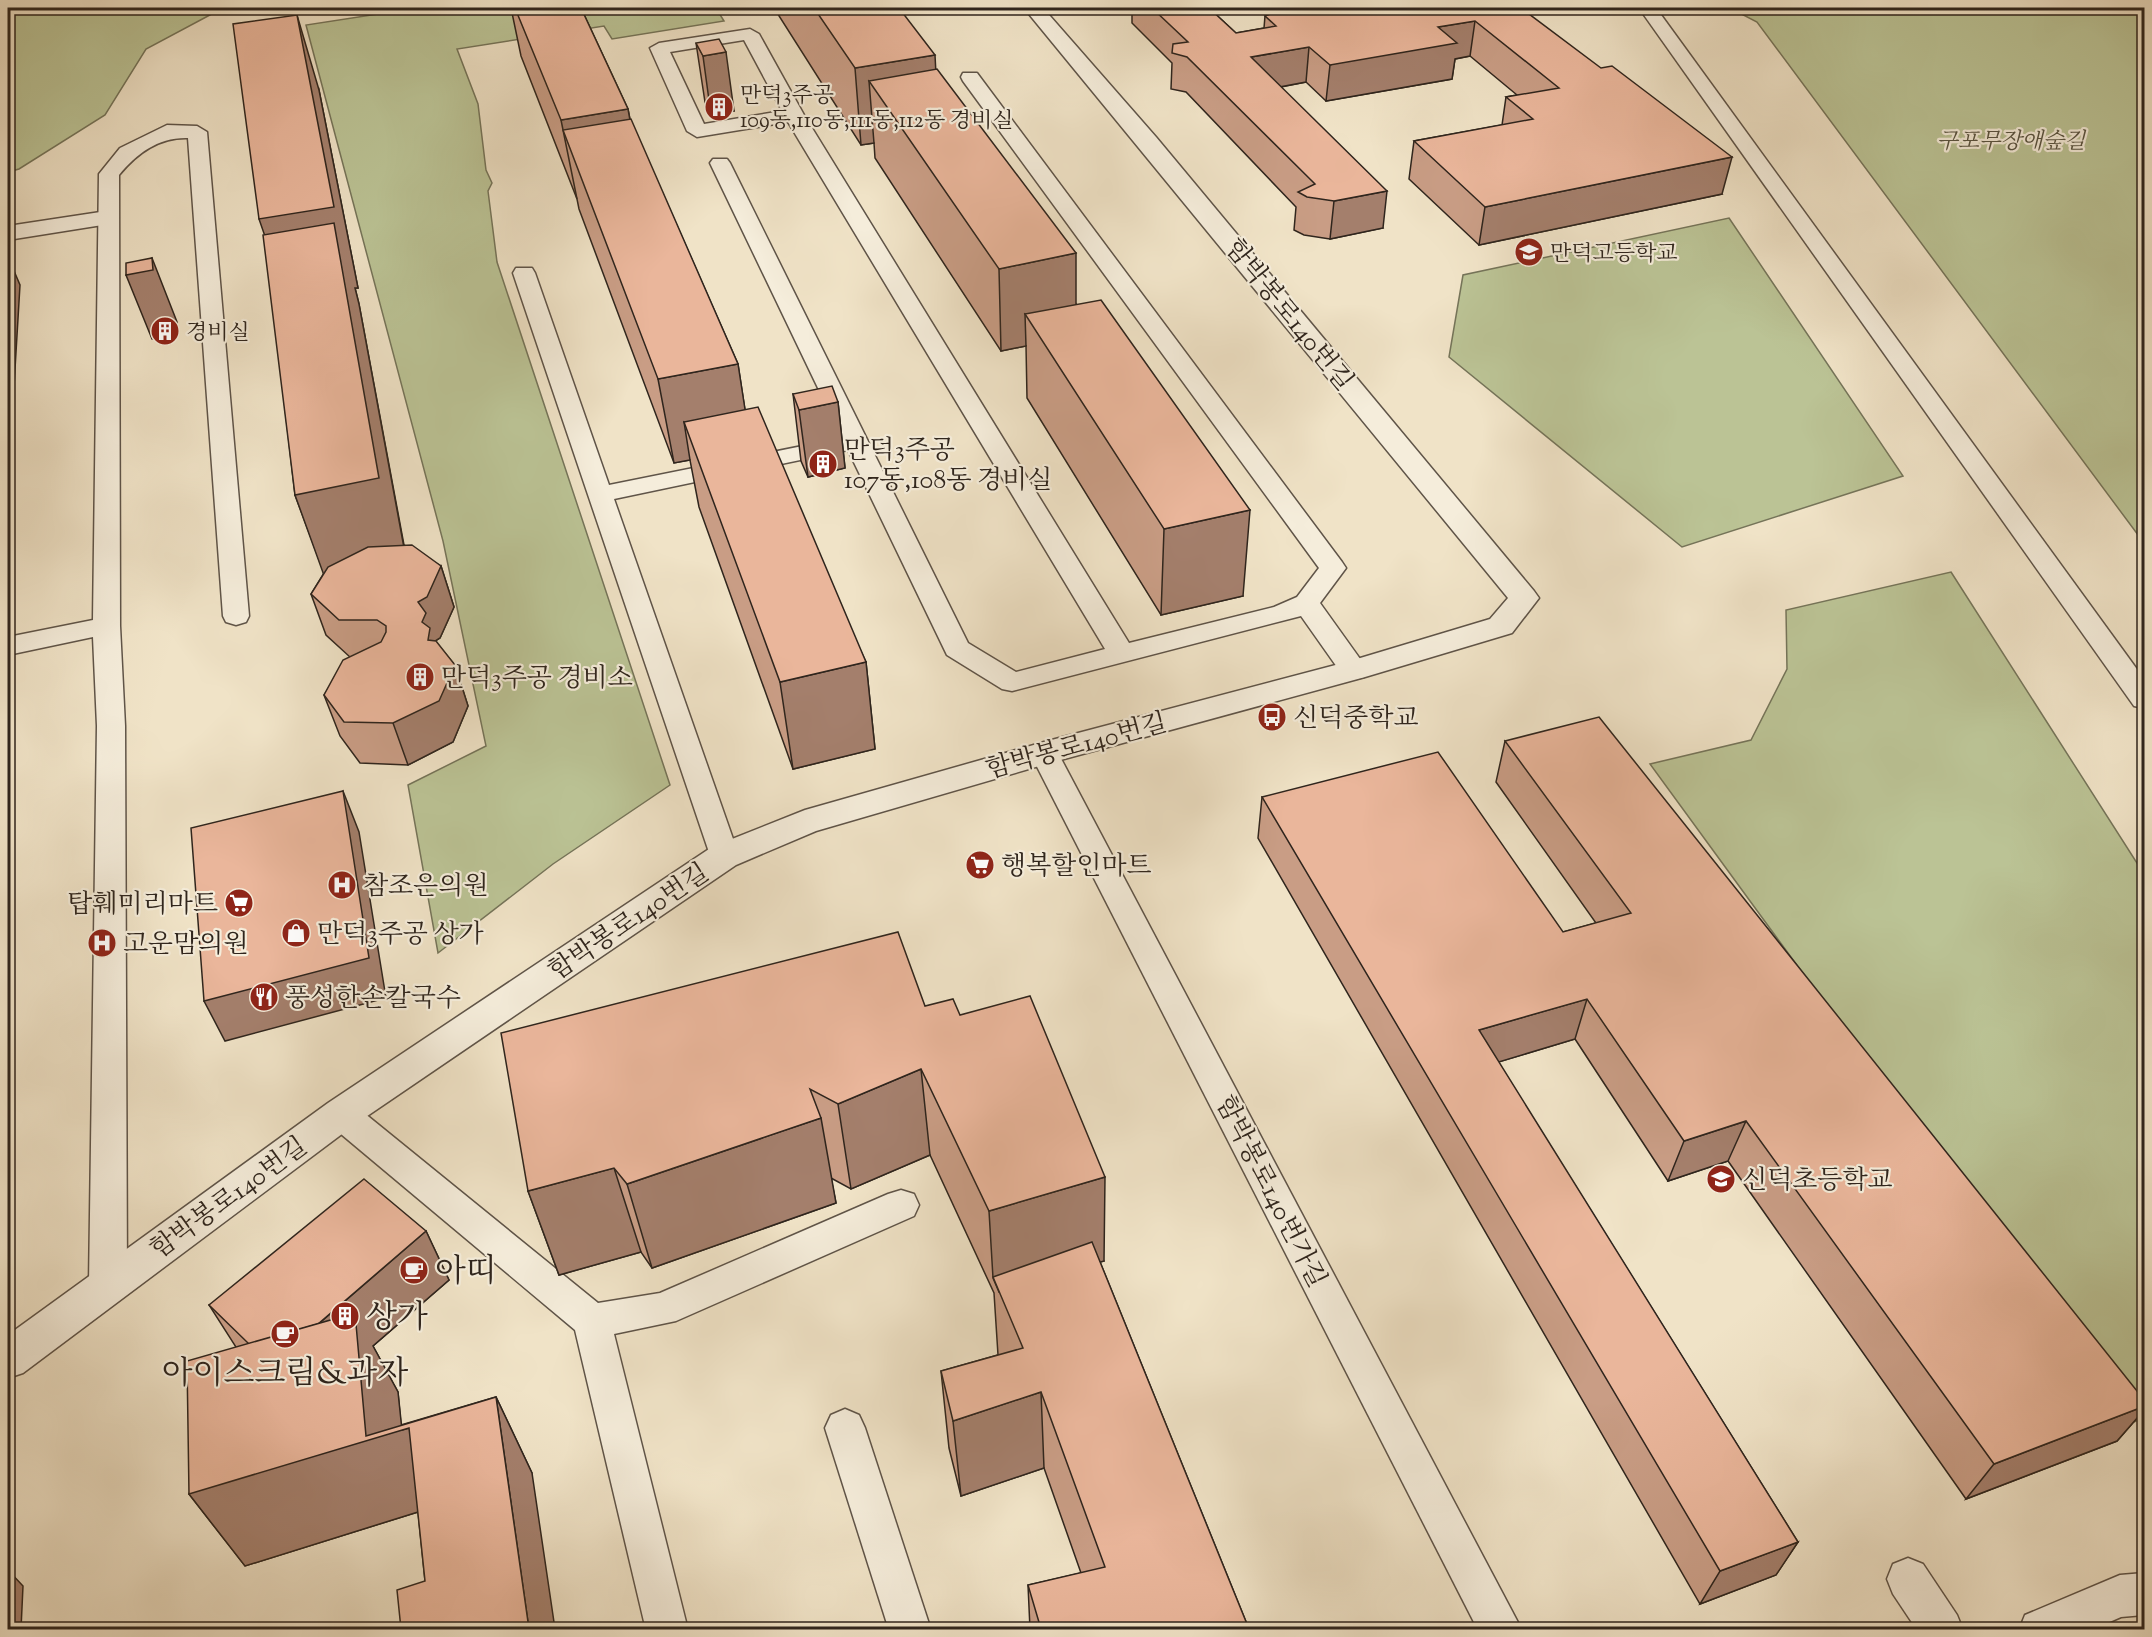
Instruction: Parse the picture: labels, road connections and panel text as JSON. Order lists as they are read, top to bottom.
{
  "streets": {
    "street": ["함박봉로140번길"],
    "lane": ["함박봉로140번가길"]
  },
  "crossings": [
    ["함박봉로140번길", "함박봉로140번가길"]
  ],
  "parks": ["구포무장애숲길"],
  "places": {
    "building": [
      "만덕3주공 109동,110동,111동,112동 경비실",
      "경비실",
      "만덕3주공 107동,108동 경비실",
      "만덕3주공 경비소",
      "상가"
    ],
    "school or university": ["만덕고등학교", "신덕초등학교"],
    "bus stop": ["신덕중학교"],
    "supermarket": ["행복할인마트", "탑훼미리마트"],
    "hospital": ["참조은의원", "고운맘의원"],
    "shop": ["만덕3주공 상가"],
    "restaurant": ["풍성한손칼국수"],
    "cafe": ["아띠", "아이스크림&과자"]
  }
}
